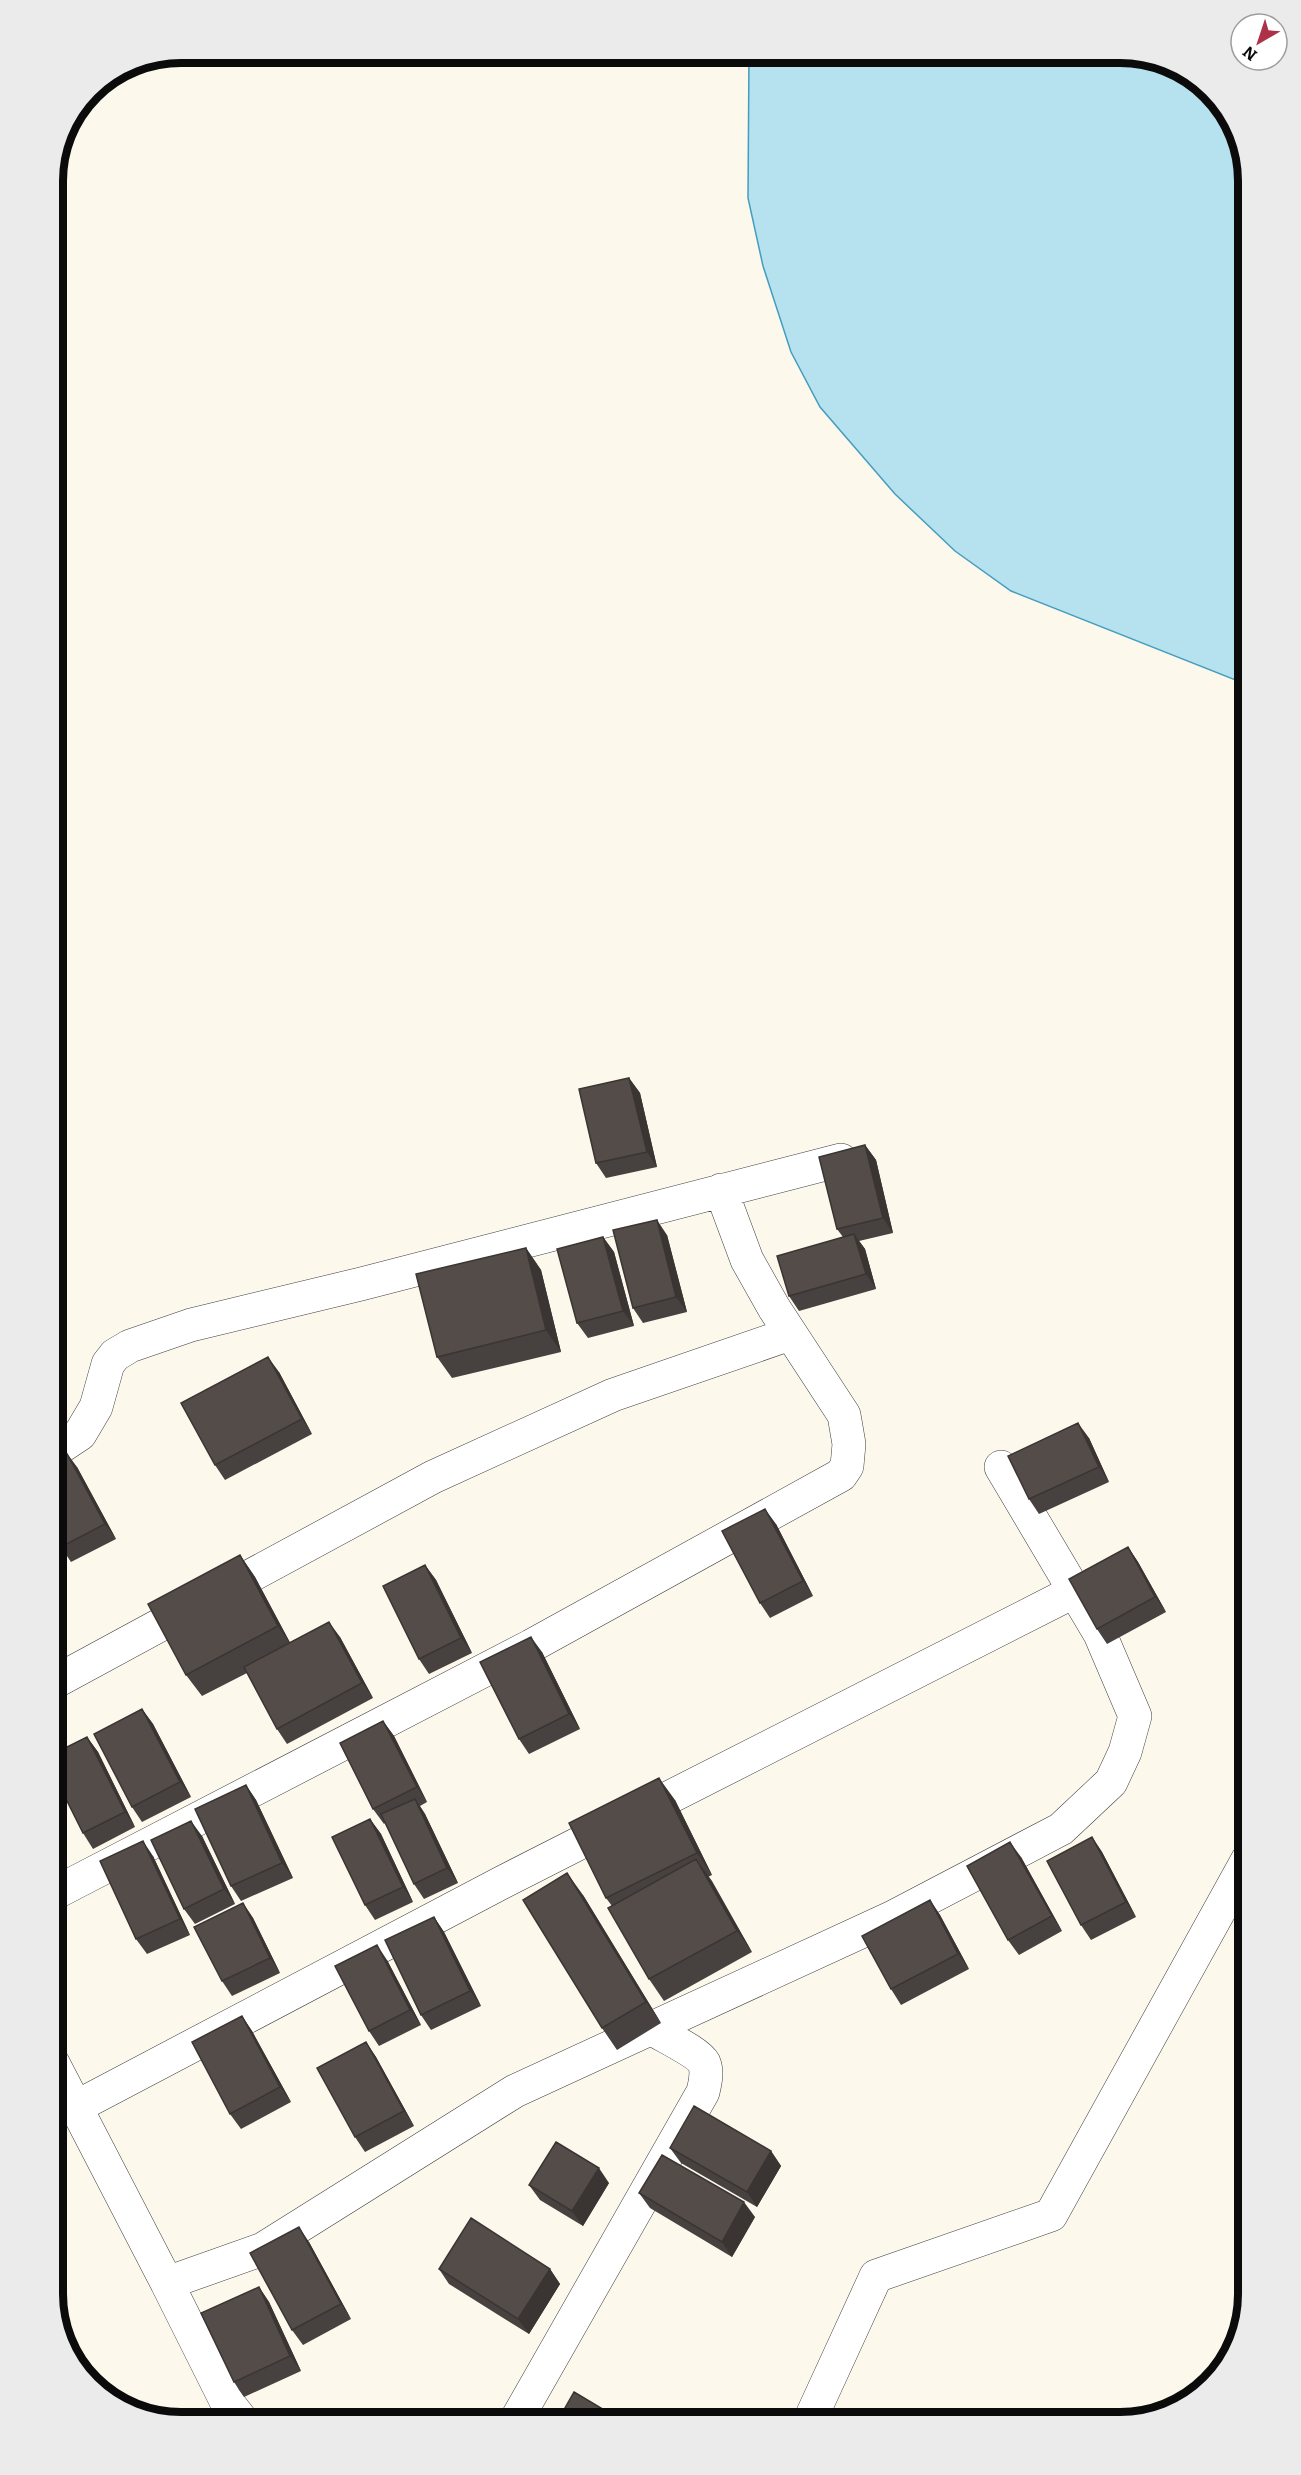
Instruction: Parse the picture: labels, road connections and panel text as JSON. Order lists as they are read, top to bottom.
{
  "north": "bottom left"
}
